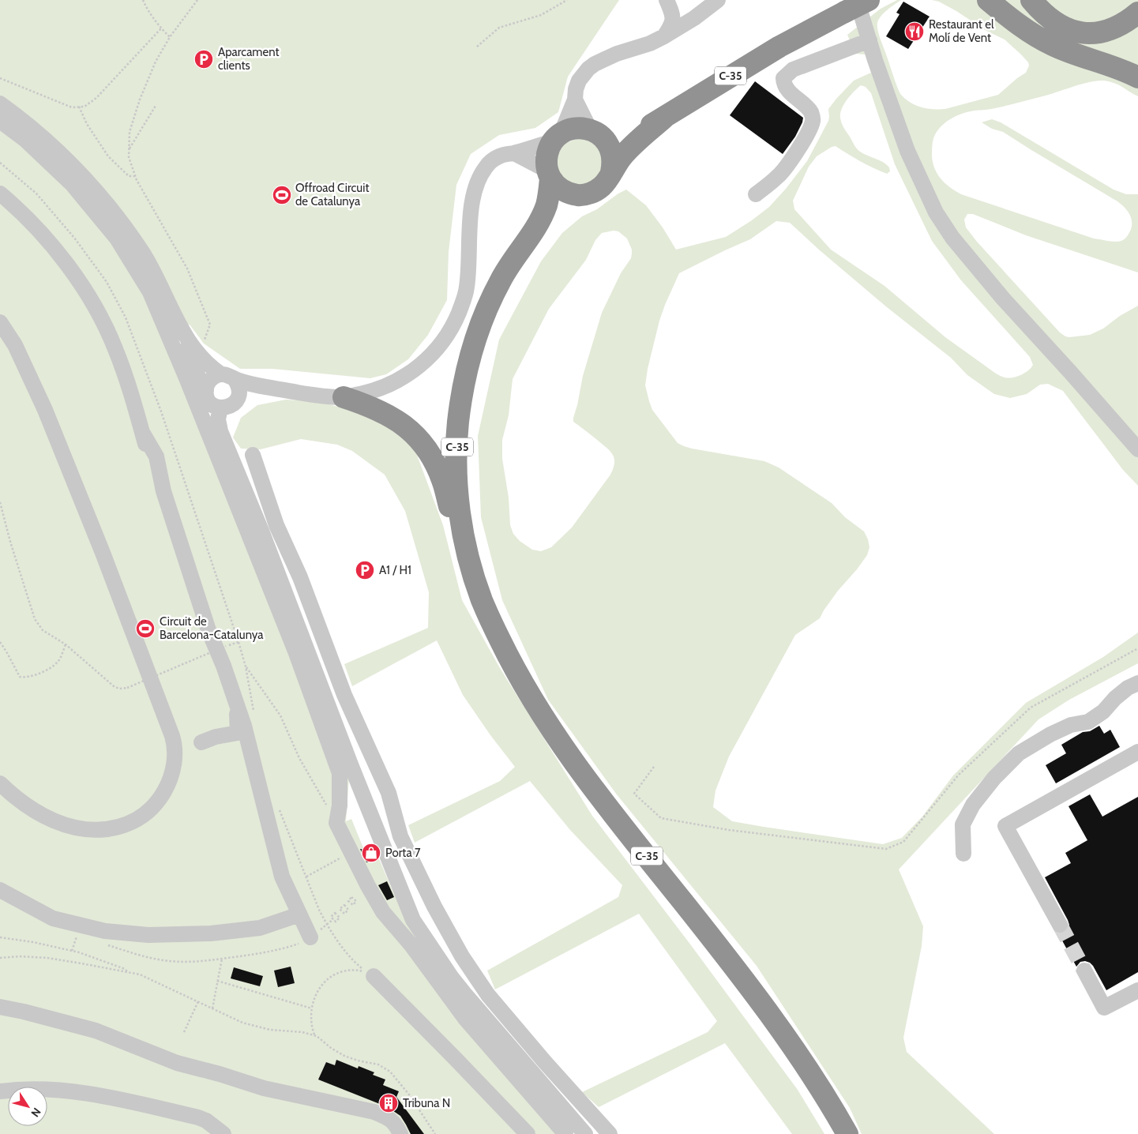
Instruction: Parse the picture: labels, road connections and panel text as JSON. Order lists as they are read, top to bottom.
{
  "streets": {
    "highway": ["C-35"]
  },
  "places": {
    "restaurant": ["Restaurant el Molí de Vent"],
    "parking": ["Aparcament clients", "A1 / H1"],
    "sports": ["Offroad Circuit de Catalunya", "Circuit de Barcelona-Catalunya"],
    "shop": ["Porta 7"],
    "building": ["Tribuna N"]
  },
  "north": "bottom right"
}
